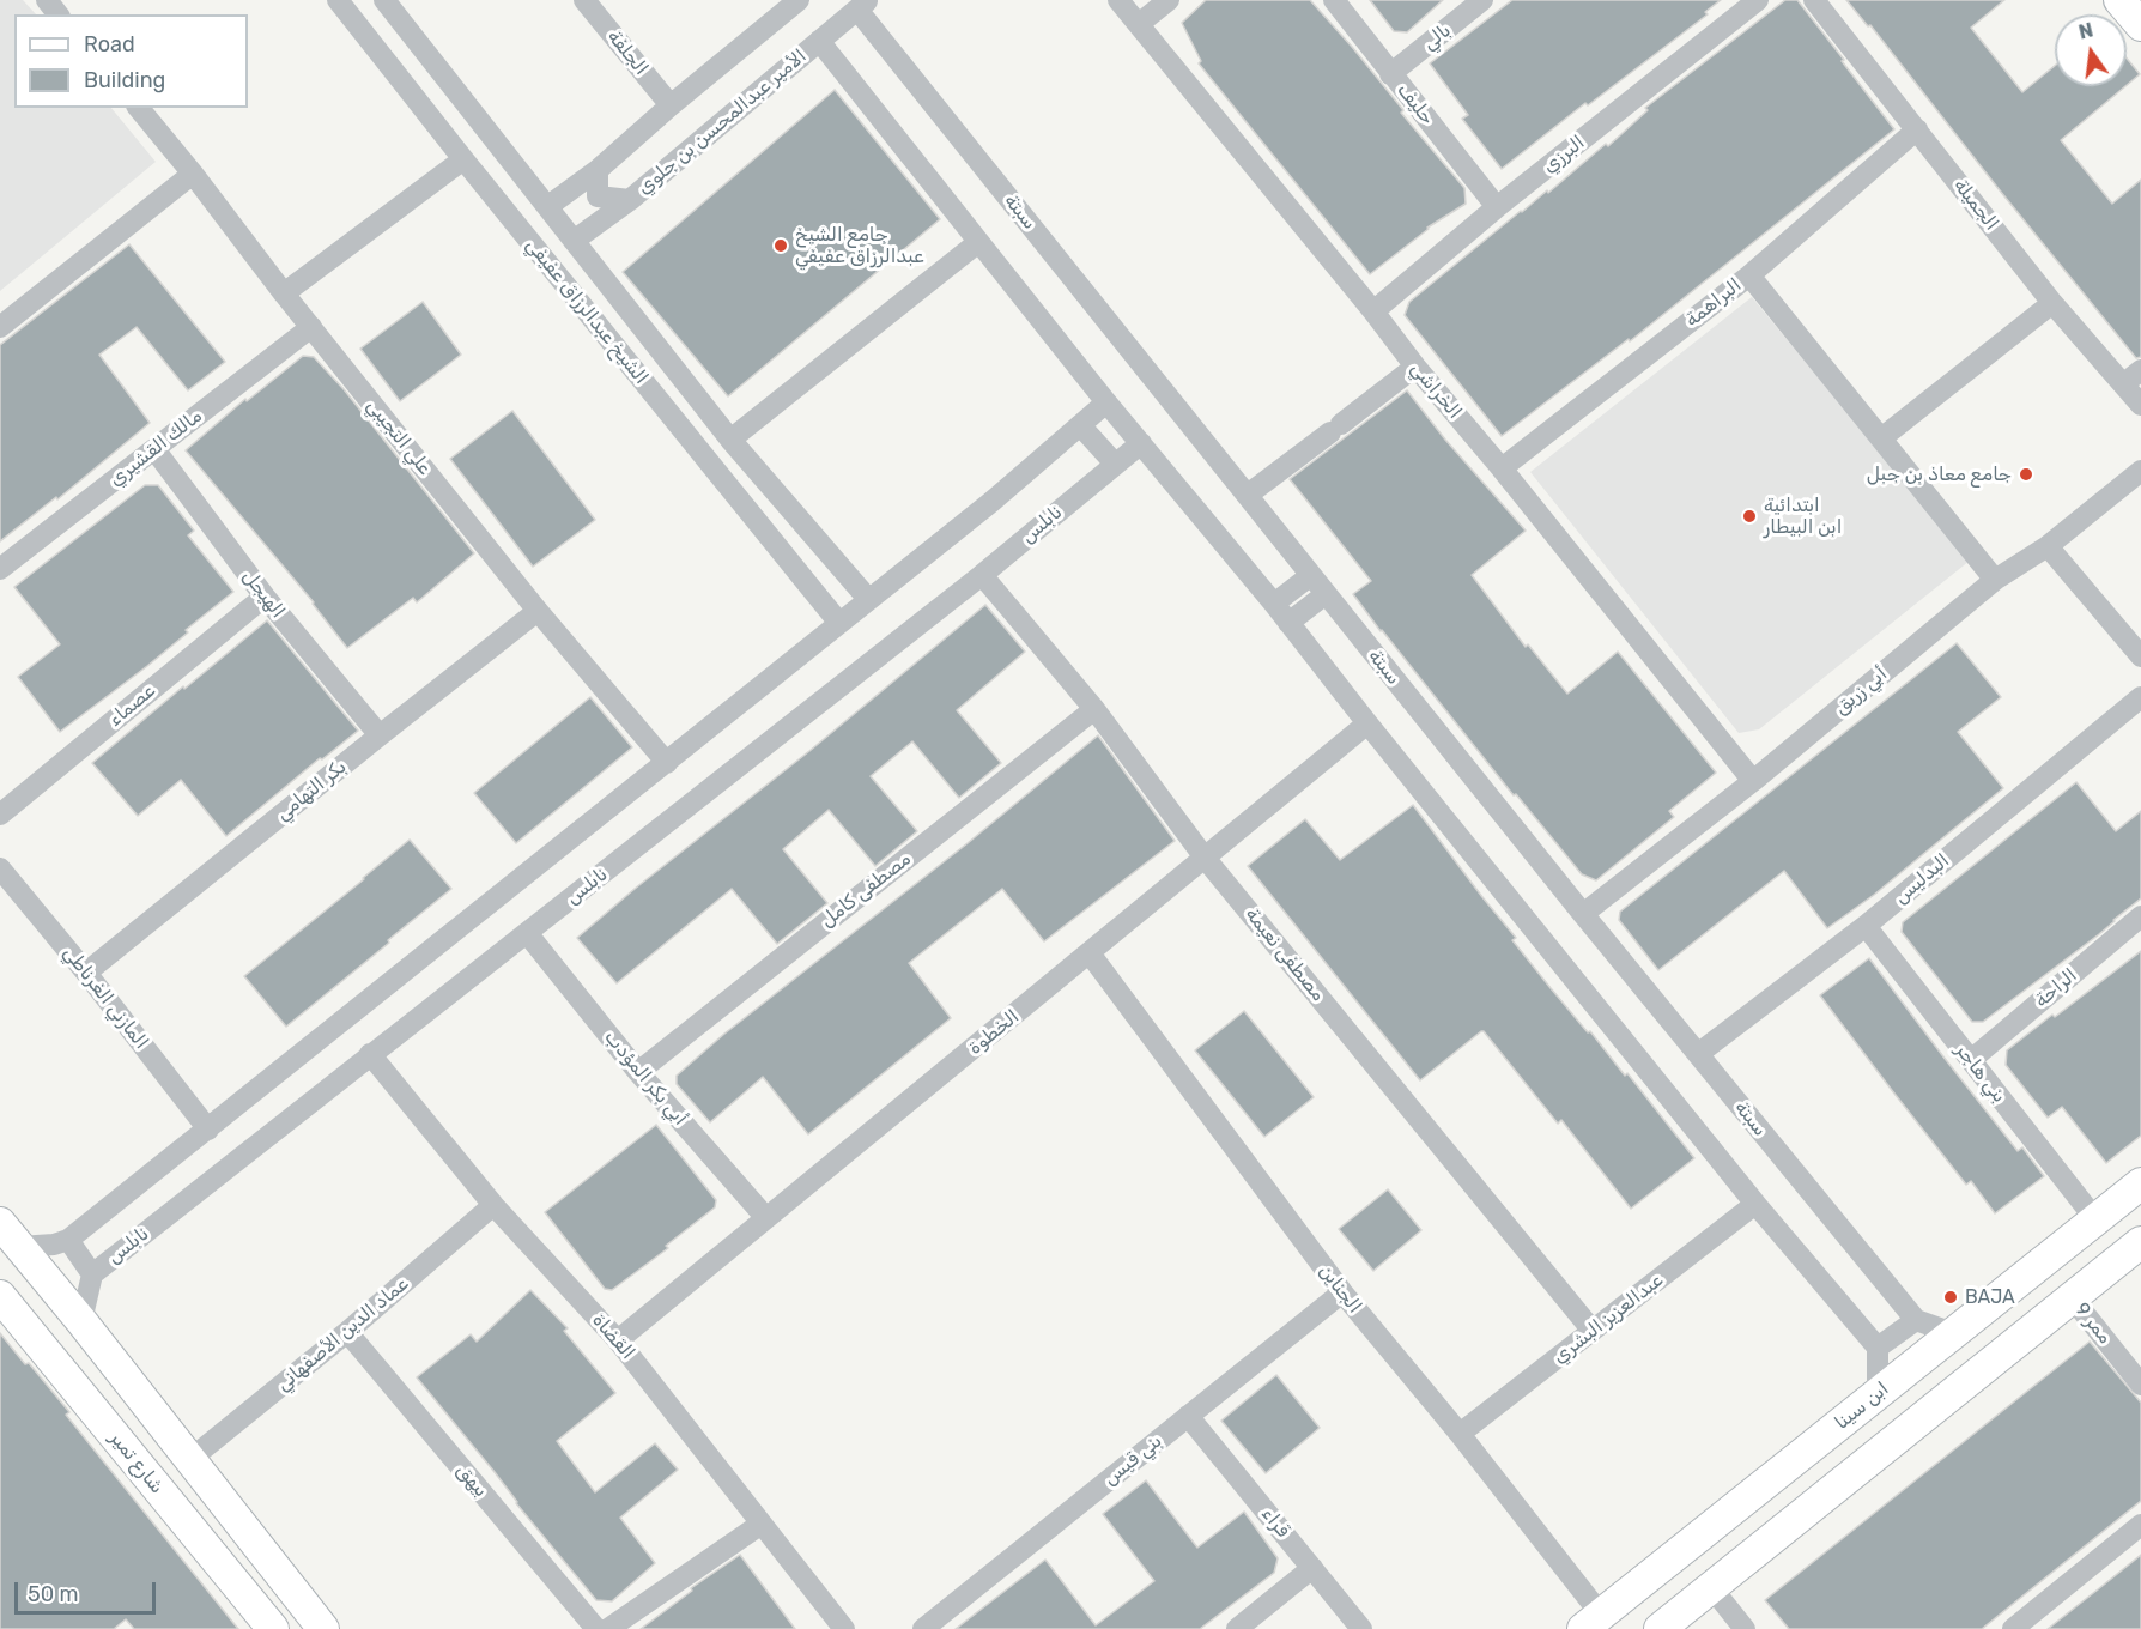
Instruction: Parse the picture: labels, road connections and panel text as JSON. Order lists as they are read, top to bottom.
{
  "streets": {
    "street": [
      "بالي",
      "الجلفة",
      "حليف",
      "الأمير عبدالمحسن بن جلوي",
      "البرزي",
      "الجميلة",
      "سبتة",
      "البراهمة",
      "الشيخ عبدالرزاق عفيفي",
      "الخراشي",
      "علي التجيبي",
      "مالك القشيري",
      "نابلس",
      "الهيجل",
      "أبي زريق",
      "عصماء",
      "بكر التهامي",
      "البدليس",
      "مصطفى كامل",
      "مصطفى نعيمة",
      "الراحة",
      "المازني الغرناطي",
      "الخطوة",
      "بني هاجر",
      "أبي بكر المؤدب",
      "الجناين",
      "عبدالعزيز البشري",
      "ممر 9",
      "عماد الدين الأصفهاني",
      "القضاة",
      "ابن سينا",
      "بني قيس",
      "شارع تمير",
      "بيهق",
      "قراء"
    ]
  },
  "crossings": [
    ["بالي", "حليف"],
    ["حليف", "البرزي"],
    ["الأمير عبدالمحسن بن جلوي", "سبتة"],
    ["الأمير عبدالمحسن بن جلوي", "الشيخ عبدالرزاق عفيفي"],
    ["البرزي", "الخراشي"],
    ["الجميلة", "البراهمة"],
    ["سبتة", "أبي زريق"],
    ["سبتة", "البدليس"],
    ["البراهمة", "الخراشي"],
    ["الخراشي", "أبي زريق"],
    ["علي التجيبي", "مالك القشيري"],
    ["علي التجيبي", "بكر التهامي"],
    ["مالك القشيري", "الهيجل"],
    ["نابلس", "مصطفى نعيمة"],
    ["نابلس", "أبي بكر المؤدب"],
    ["نابلس", "القضاة"],
    ["الهيجل", "عصماء"],
    ["الهيجل", "بكر التهامي"],
    ["بكر التهامي", "المازني الغرناطي"],
    ["البدليس", "بني هاجر"],
    ["مصطفى كامل", "مصطفى نعيمة"],
    ["مصطفى كامل", "أبي بكر المؤدب"],
    ["مصطفى نعيمة", "الخطوة"],
    ["مصطفى نعيمة", "عبدالعزيز البشري"],
    ["الراحة", "بني هاجر"],
    ["الخطوة", "أبي بكر المؤدب"],
    ["الخطوة", "الجناين"],
    ["الخطوة", "القضاة"],
    ["بني هاجر", "ابن سينا"],
    ["الجناين", "عبدالعزيز البشري"],
    ["الجناين", "ابن سينا"],
    ["الجناين", "بني قيس"],
    ["عماد الدين الأصفهاني", "القضاة"],
    ["عماد الدين الأصفهاني", "بيهق"],
    ["بني قيس", "قراء"]
  ],
  "places": [
    "جامع الشيخ عبدالرزاق عفيفي",
    "جامع معاذ بن جبل",
    "ابتدائية ابن البيطار",
    "BAJA"
  ],
  "legend": ["Road", "Building"],
  "scale_bar": "50 m",
  "north": "top"
}
